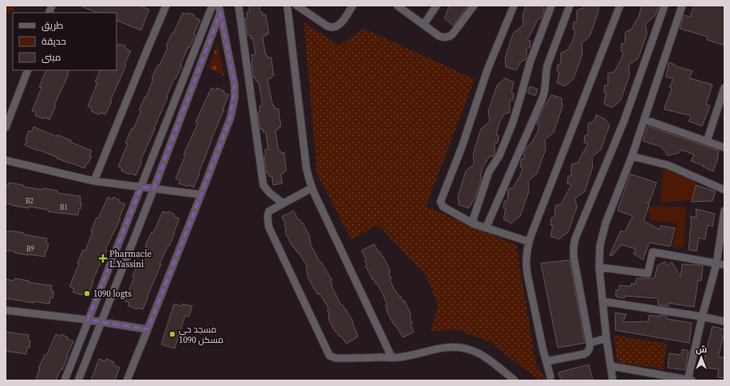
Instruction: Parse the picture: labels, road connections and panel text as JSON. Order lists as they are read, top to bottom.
{
  "places": {
    "health": ["Pharmacie L.Yassini"],
    "other": ["1090 logts", "مسجد حي 1090 مسكن"]
  },
  "house_numbers": ["B2", "B1", "B9"],
  "legend": ["طريق", "حديقة", "مبنى"],
  "north": "top"
}
